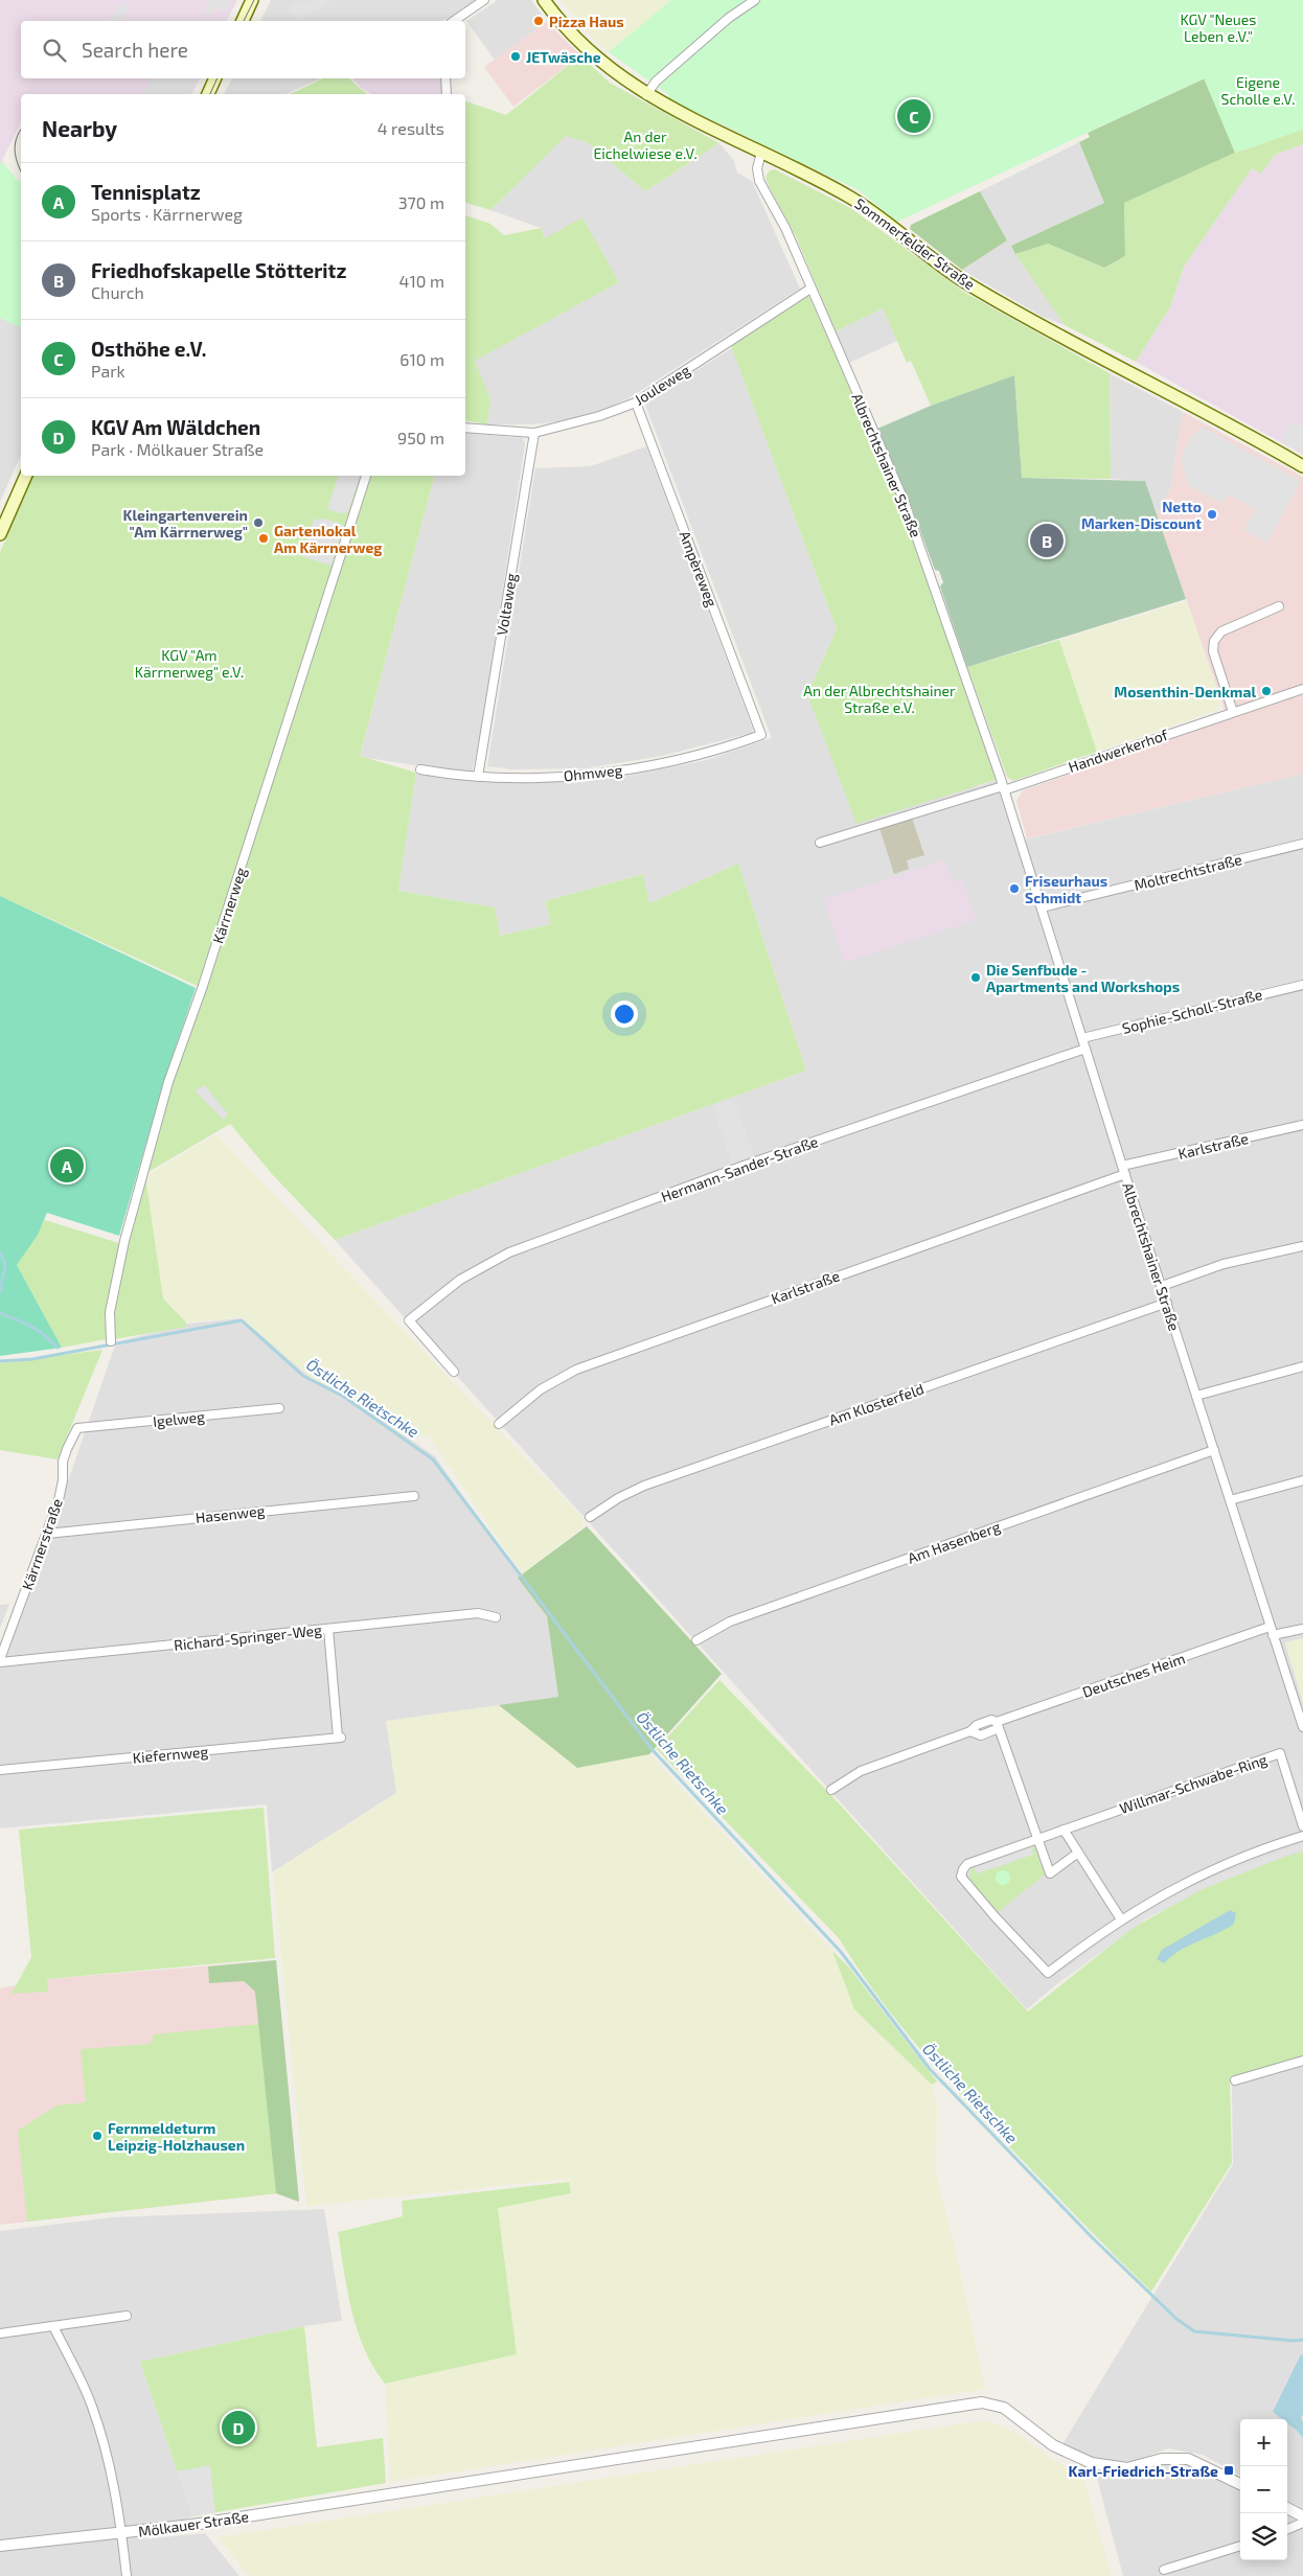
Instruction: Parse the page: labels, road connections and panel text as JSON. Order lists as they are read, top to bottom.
{
  "streets": {
    "main road": ["Sommerfelder Straße"],
    "street": [
      "Jouleweg",
      "Albrechtshainer Straße",
      "Ampèreweg",
      "Voltaweg",
      "Handwerkerhof",
      "Ohmweg",
      "Moltrechtstraße",
      "Kärrnerweg",
      "Sophie-Scholl-Straße",
      "Karlstraße",
      "Hermann-Sander-Straße",
      "Am Klosterfeld",
      "Igelweg",
      "Hasenweg",
      "Am Hasenberg",
      "Kärrnerstraße",
      "Richard-Springer-Weg",
      "Deutsches Heim",
      "Kiefernweg",
      "Willmar-Schwabe-Ring",
      "Mölkauer Straße"
    ]
  },
  "crossings": [
    ["Sommerfelder Straße", "Albrechtshainer Straße"],
    ["Jouleweg", "Albrechtshainer Straße"],
    ["Jouleweg", "Ampèreweg"],
    ["Jouleweg", "Voltaweg"],
    ["Albrechtshainer Straße", "Handwerkerhof"],
    ["Albrechtshainer Straße", "Moltrechtstraße"],
    ["Albrechtshainer Straße", "Sophie-Scholl-Straße"],
    ["Albrechtshainer Straße", "Karlstraße"],
    ["Albrechtshainer Straße", "Hermann-Sander-Straße"],
    ["Albrechtshainer Straße", "Am Klosterfeld"],
    ["Albrechtshainer Straße", "Am Hasenberg"],
    ["Albrechtshainer Straße", "Deutsches Heim"],
    ["Ampèreweg", "Ohmweg"],
    ["Voltaweg", "Ohmweg"],
    ["Igelweg", "Kärrnerstraße"],
    ["Hasenweg", "Kärrnerstraße"],
    ["Kärrnerstraße", "Richard-Springer-Weg"],
    ["Richard-Springer-Weg", "Kiefernweg"]
  ],
  "water": ["Östliche Rietschke"],
  "parks": [
    "KGV \"Neues Leben e.V.\"",
    "Eigene Scholle e.V.",
    "An der Eichelwiese e.V.",
    "KGV \"Am Kärrnerweg\" e.V.",
    "An der Albrechtshainer Straße e.V."
  ],
  "places": {
    "other": [
      "Pizza Haus",
      "JETwäsche",
      "Netto Marken-Discount",
      "Kleingartenverein \"Am Kärrnerweg\"",
      "Gartenlokal Am Kärrnerweg",
      "Mosenthin-Denkmal",
      "Friseurhaus Schmidt",
      "Die Senfbude - Apartments and Workshops",
      "Fernmeldeturm Leipzig-Holzhausen"
    ],
    "transit": ["Karl-Friedrich-Straße"]
  },
  "page": {
    "search": "Search here",
    "heading": ["Nearby", "4 results"],
    "pins": [
      "C",
      "B",
      "A",
      "D"
    ],
    "list": [
      {
        "mark": "A",
        "name": "Tennisplatz",
        "note": "Sports · Kärrnerweg",
        "value": "370 m"
      },
      {
        "mark": "B",
        "name": "Friedhofskapelle Stötteritz",
        "note": "Church",
        "value": "410 m"
      },
      {
        "mark": "C",
        "name": "Osthöhe e.V.",
        "note": "Park",
        "value": "610 m"
      },
      {
        "mark": "D",
        "name": "KGV Am Wäldchen",
        "note": "Park · Mölkauer Straße",
        "value": "950 m"
      }
    ],
    "map_buttons": ["+", "−"]
  }
}
